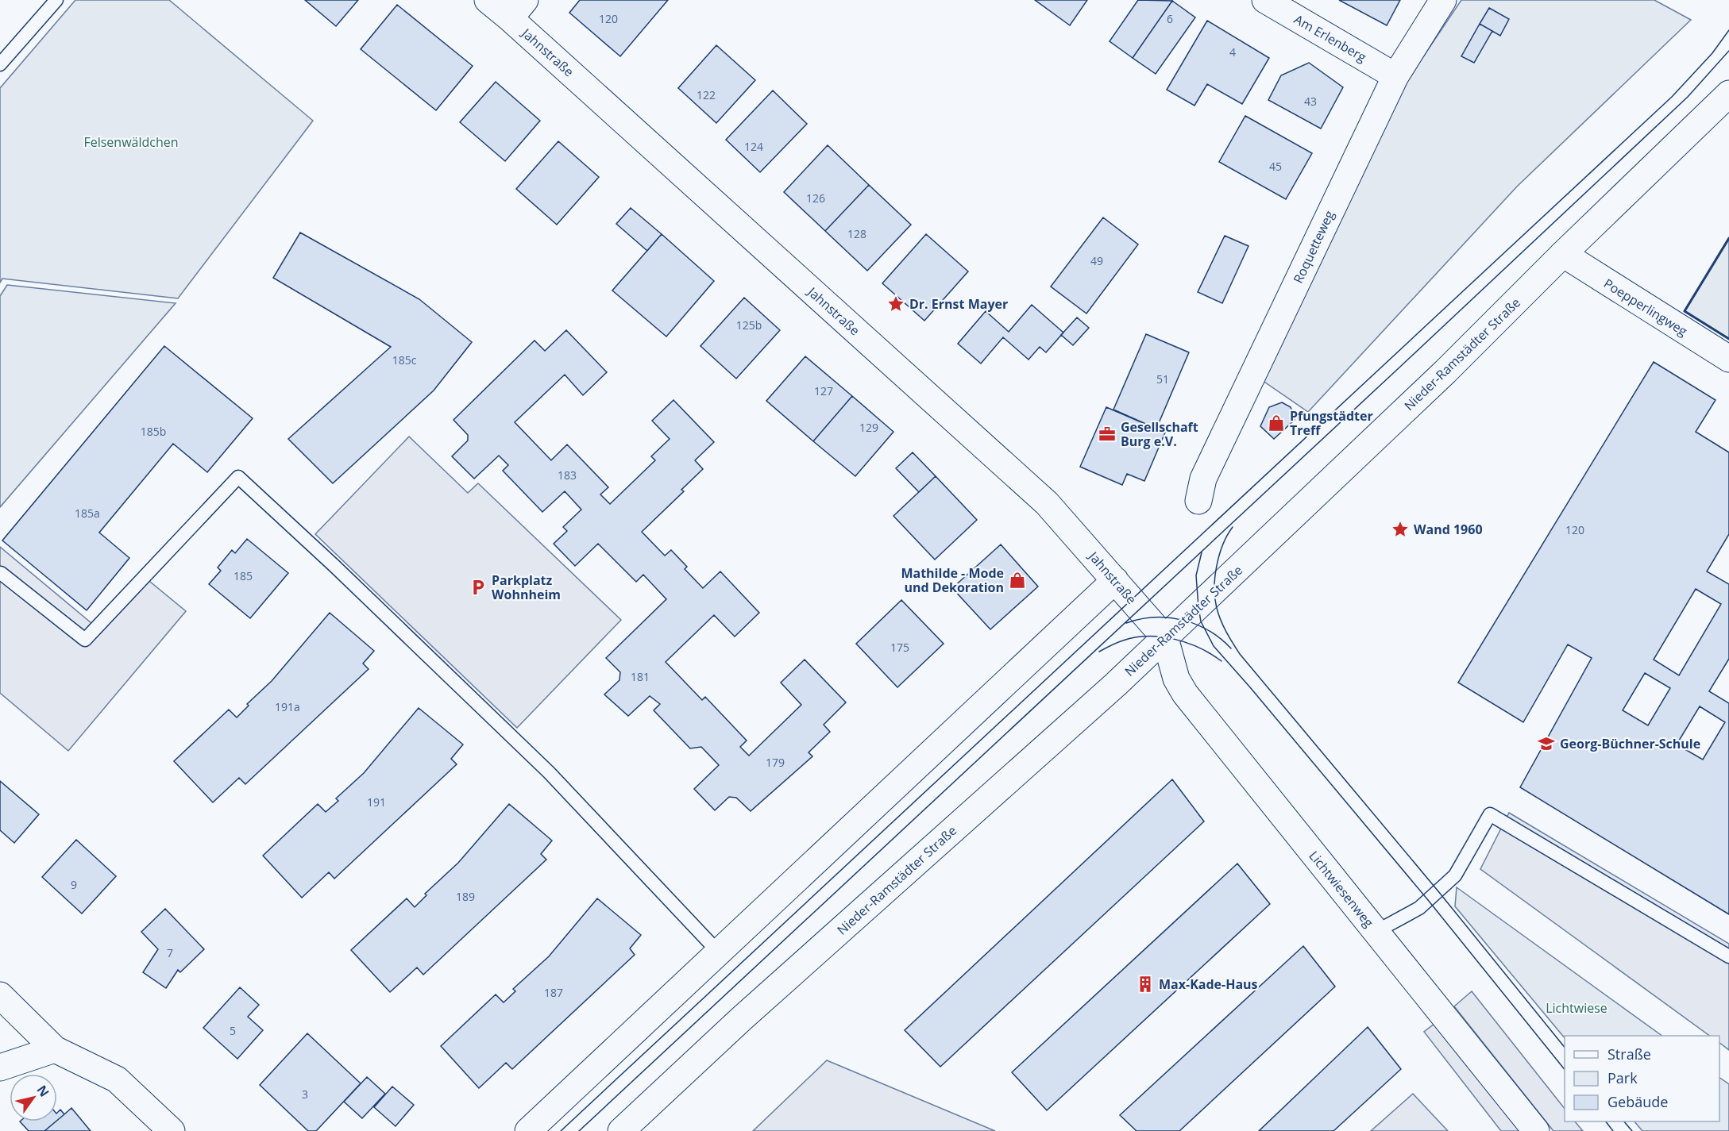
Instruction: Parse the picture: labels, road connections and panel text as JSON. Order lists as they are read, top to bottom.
{
  "streets": {
    "street": [
      "Am Erlenberg",
      "Jahnstraße",
      "Roquetteweg",
      "Poepperlingweg",
      "Nieder-Ramstädter Straße",
      "Lichtwiesenweg"
    ]
  },
  "crossings": [
    ["Am Erlenberg", "Roquetteweg"],
    ["Jahnstraße", "Nieder-Ramstädter Straße"],
    ["Jahnstraße", "Lichtwiesenweg"],
    ["Poepperlingweg", "Nieder-Ramstädter Straße"],
    ["Nieder-Ramstädter Straße", "Lichtwiesenweg"]
  ],
  "parks": ["Felsenwäldchen", "Lichtwiese"],
  "places": {
    "place": ["Dr. Ernst Mayer", "Wand 1960"],
    "shop": ["Pfungstädter Treff", "Mathilde - Mode und Dekoration"],
    "office": ["Gesellschaft Burg e.V."],
    "parking": ["Parkplatz Wohnheim"],
    "school or university": ["Georg-Büchner-Schule"],
    "building": ["Max-Kade-Haus"]
  },
  "house_numbers": [
    "120",
    "6",
    "4",
    "122",
    "43",
    "124",
    "45",
    "126",
    "128",
    "49",
    "125b",
    "185c",
    "51",
    "127",
    "129",
    "185b",
    "183",
    "185a",
    "120",
    "185",
    "175",
    "181",
    "191a",
    "179",
    "191",
    "9",
    "189",
    "7",
    "187",
    "5",
    "3"
  ],
  "legend": ["Straße", "Park", "Gebäude"],
  "north": "top right"
}
